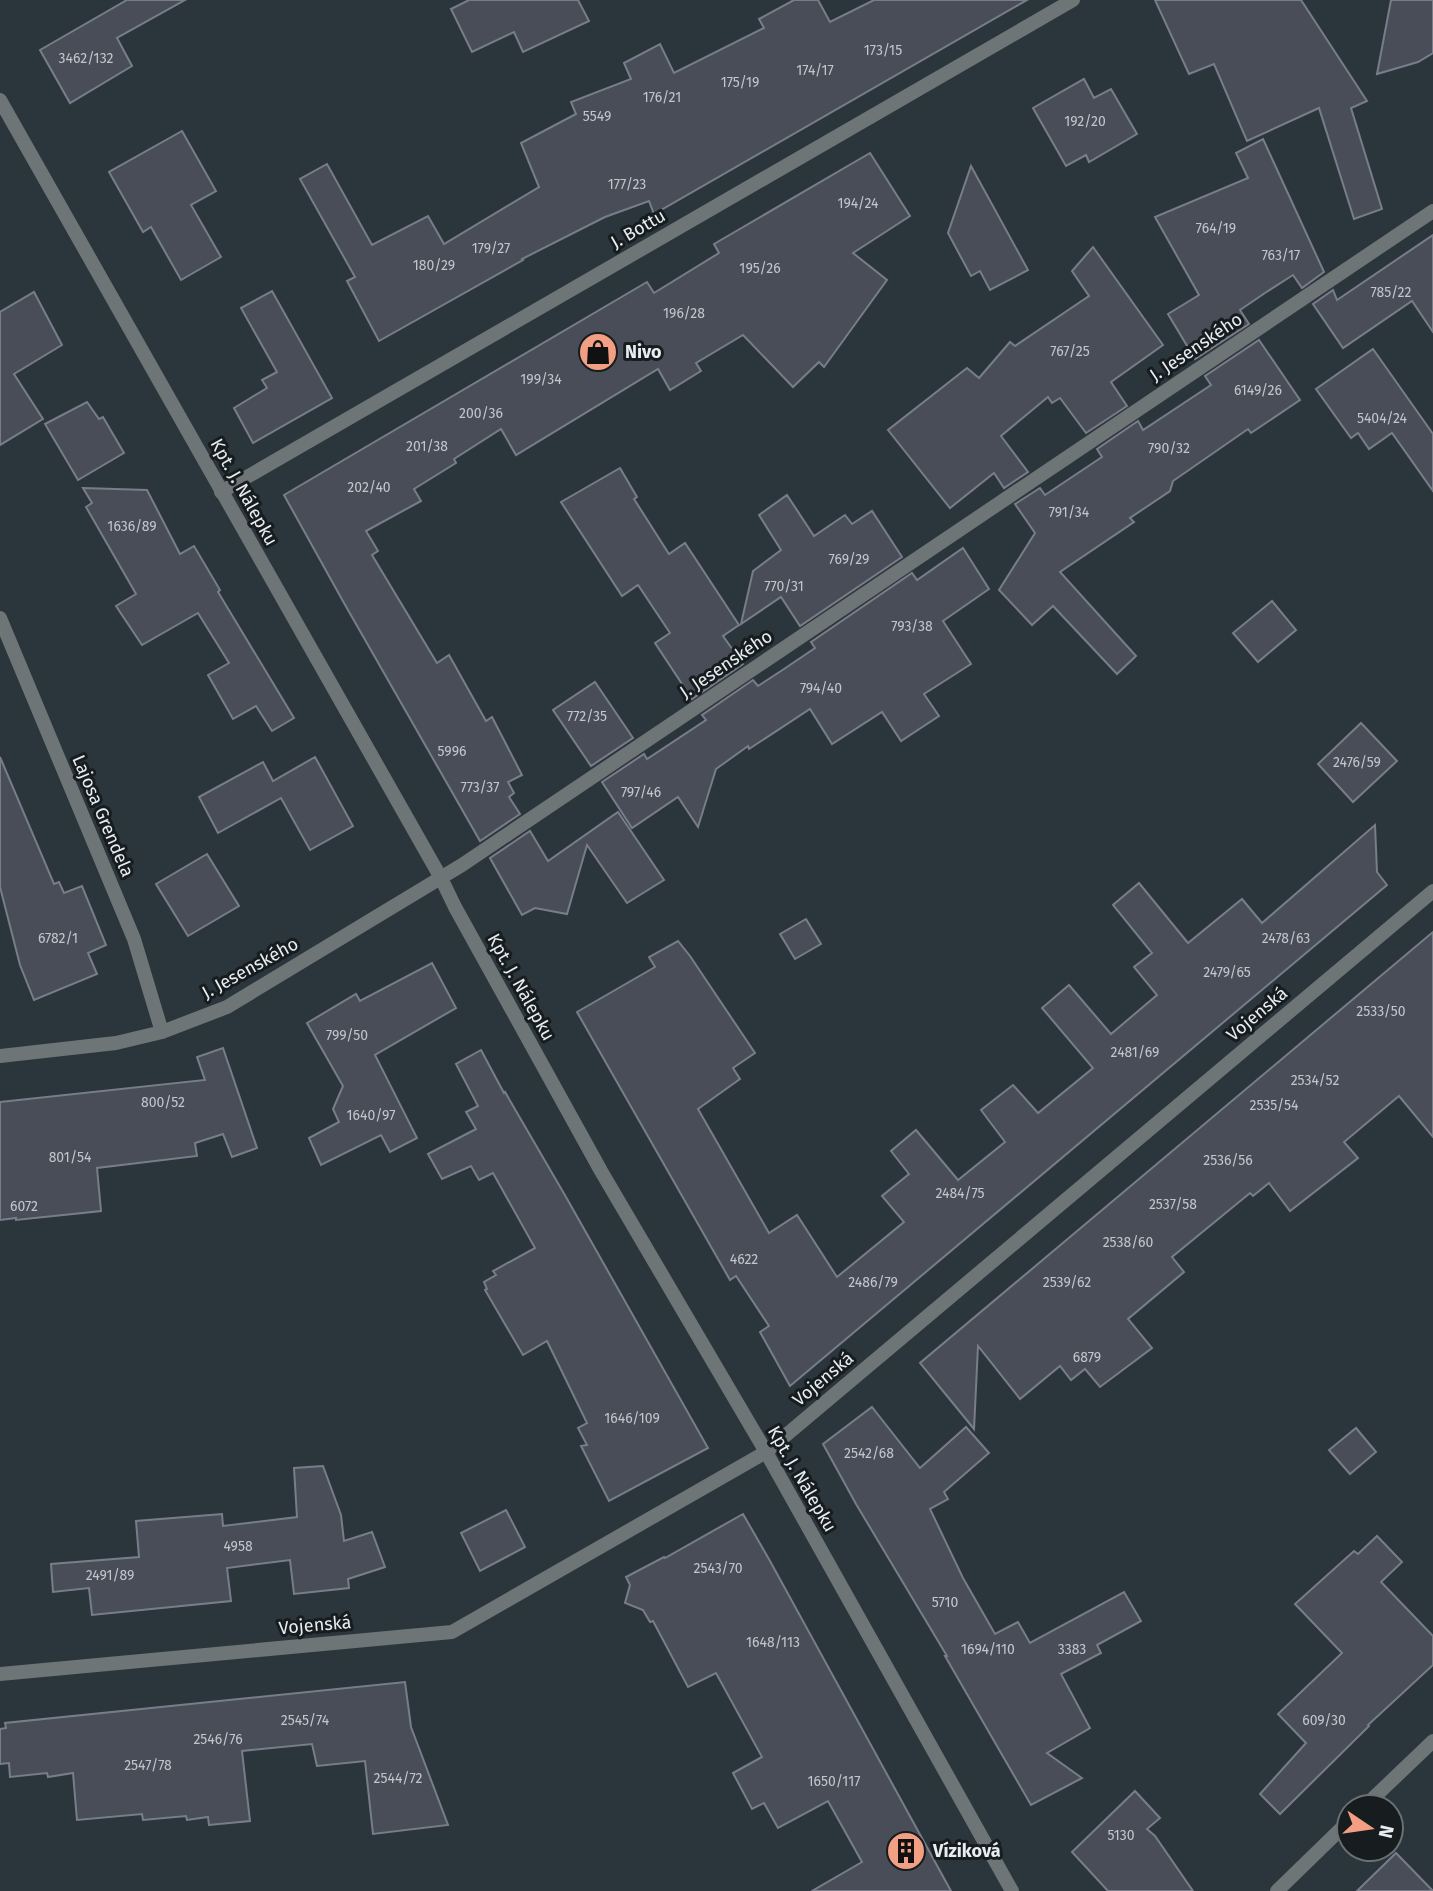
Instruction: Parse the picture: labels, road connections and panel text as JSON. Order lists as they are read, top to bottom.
{
  "streets": {
    "street": [
      "J. Bottu",
      "J. Jesenského",
      "Kpt. J. Nálepku",
      "Lajosa Grendela",
      "Vojenská"
    ]
  },
  "crossings": [
    ["J. Bottu", "Kpt. J. Nálepku"],
    ["J. Jesenského", "Kpt. J. Nálepku"],
    ["J. Jesenského", "Lajosa Grendela"],
    ["Kpt. J. Nálepku", "Vojenská"]
  ],
  "places": {
    "shop": ["Nivo"],
    "building": ["Víziková"]
  },
  "house_numbers": [
    "173/15",
    "3462/132",
    "174/17",
    "175/19",
    "176/21",
    "5549",
    "192/20",
    "177/23",
    "194/24",
    "764/19",
    "179/27",
    "763/17",
    "180/29",
    "195/26",
    "785/22",
    "196/28",
    "767/25",
    "199/34",
    "6149/26",
    "200/36",
    "5404/24",
    "201/38",
    "790/32",
    "202/40",
    "791/34",
    "1636/89",
    "769/29",
    "770/31",
    "793/38",
    "794/40",
    "772/35",
    "5996",
    "2476/59",
    "773/37",
    "797/46",
    "6782/1",
    "2478/63",
    "2479/65",
    "2533/50",
    "799/50",
    "2481/69",
    "2534/52",
    "800/52",
    "2535/54",
    "1640/97",
    "801/54",
    "2536/56",
    "2484/75",
    "2537/58",
    "6072",
    "2538/60",
    "4622",
    "2486/79",
    "2539/62",
    "6879",
    "1646/109",
    "2542/68",
    "4958",
    "2543/70",
    "2491/89",
    "5710",
    "1648/113",
    "1694/110",
    "3383",
    "2545/74",
    "609/30",
    "2546/76",
    "2547/78",
    "2544/72",
    "1650/117",
    "5130"
  ],
  "north": "right"
}
